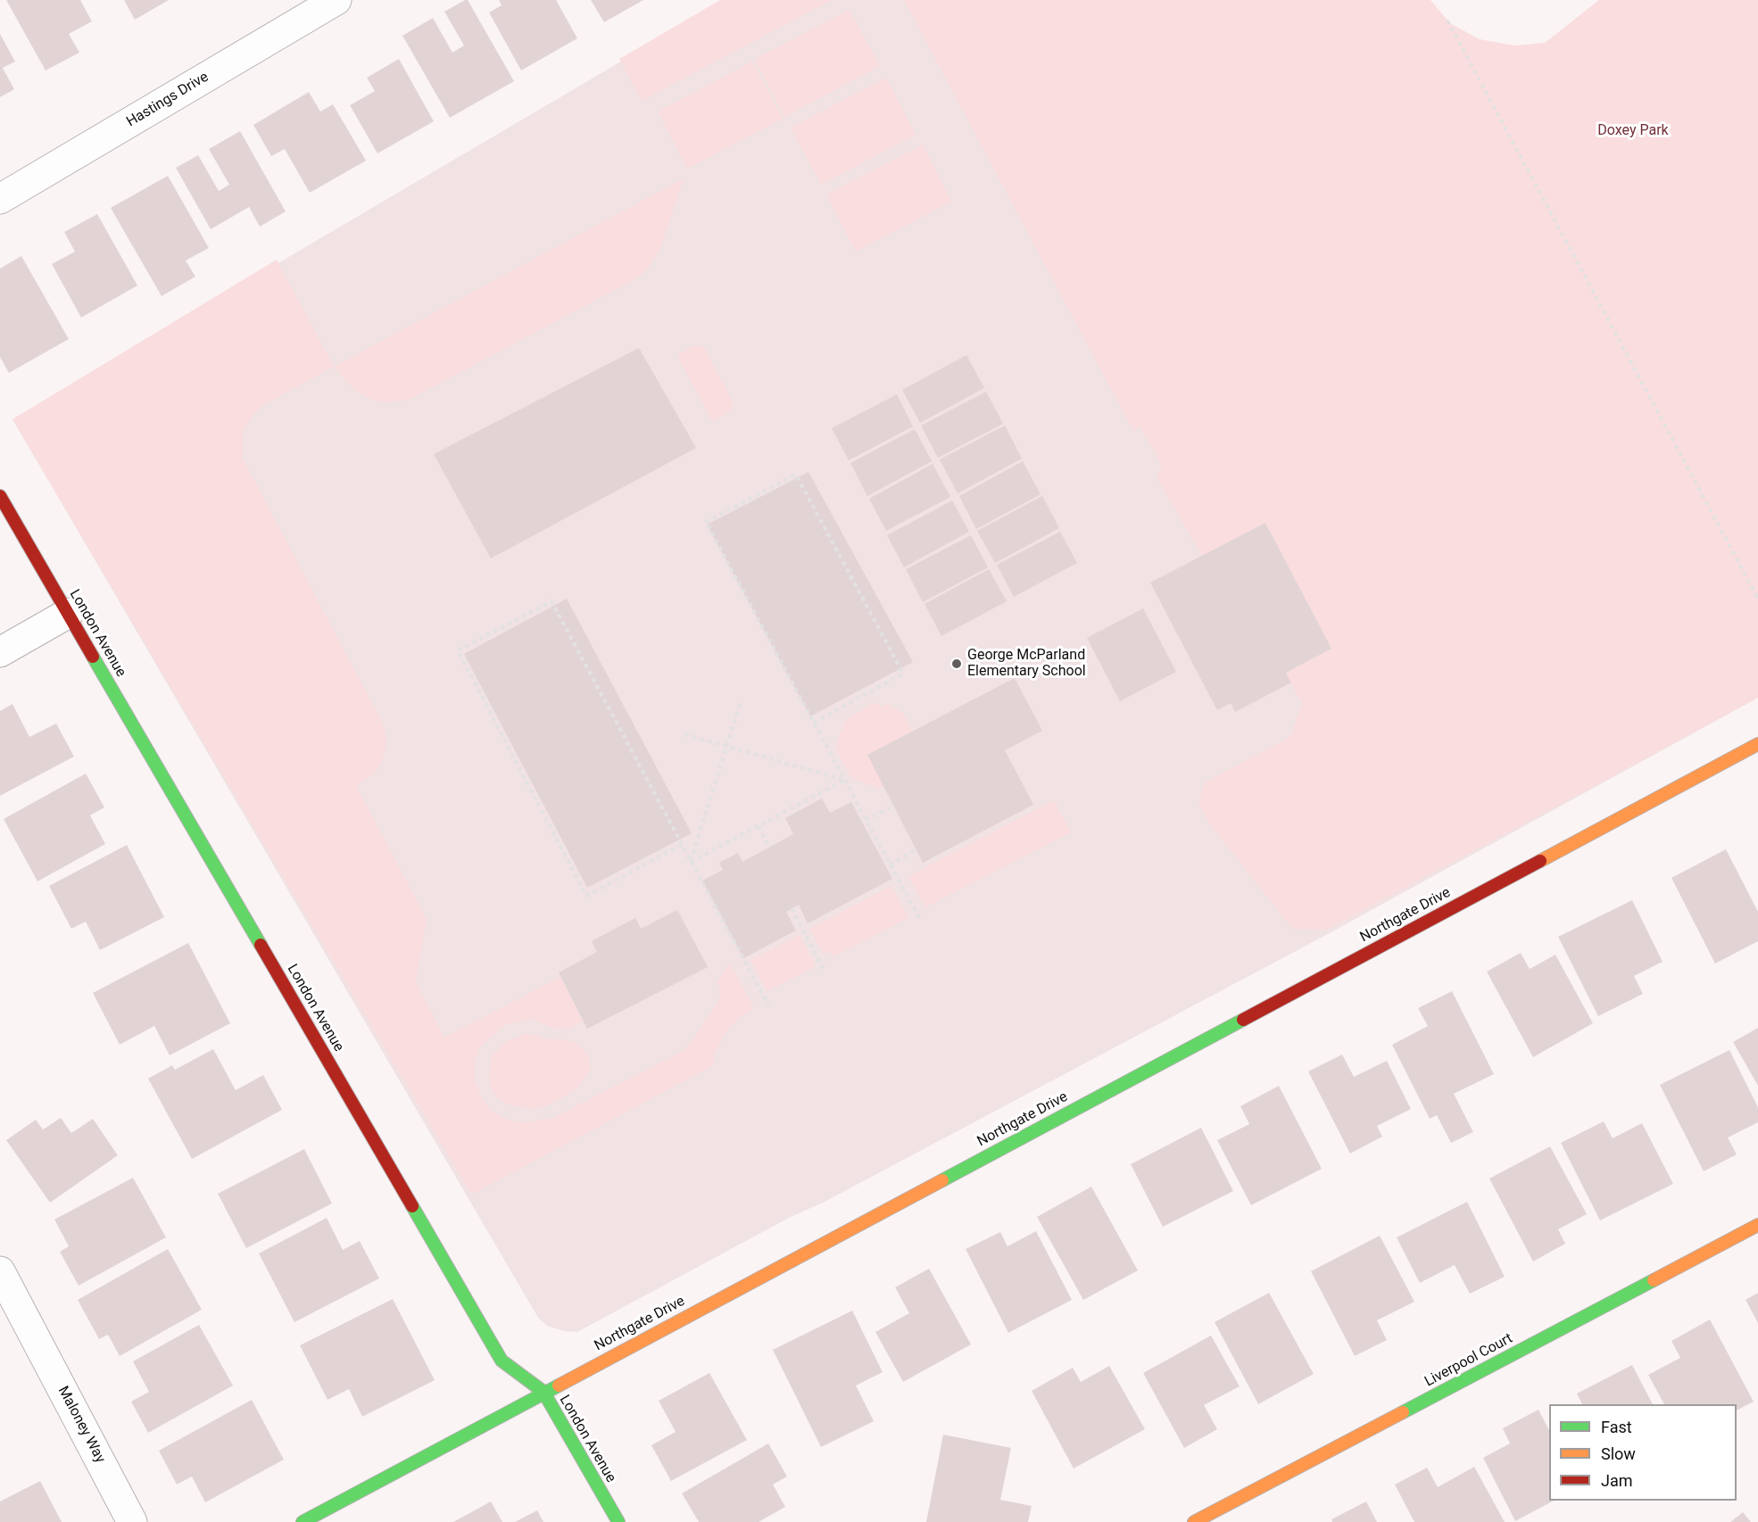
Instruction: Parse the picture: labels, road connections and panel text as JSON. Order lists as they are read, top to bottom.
{
  "streets": {
    "street": [
      "Hastings Drive",
      "London Avenue",
      "Northgate Drive",
      "Liverpool Court",
      "Maloney Way"
    ]
  },
  "crossings": [
    ["London Avenue", "Northgate Drive"]
  ],
  "parks": ["Doxey Park"],
  "places": ["George McParland Elementary School"],
  "legend": ["Fast", "Slow", "Jam"]
}
